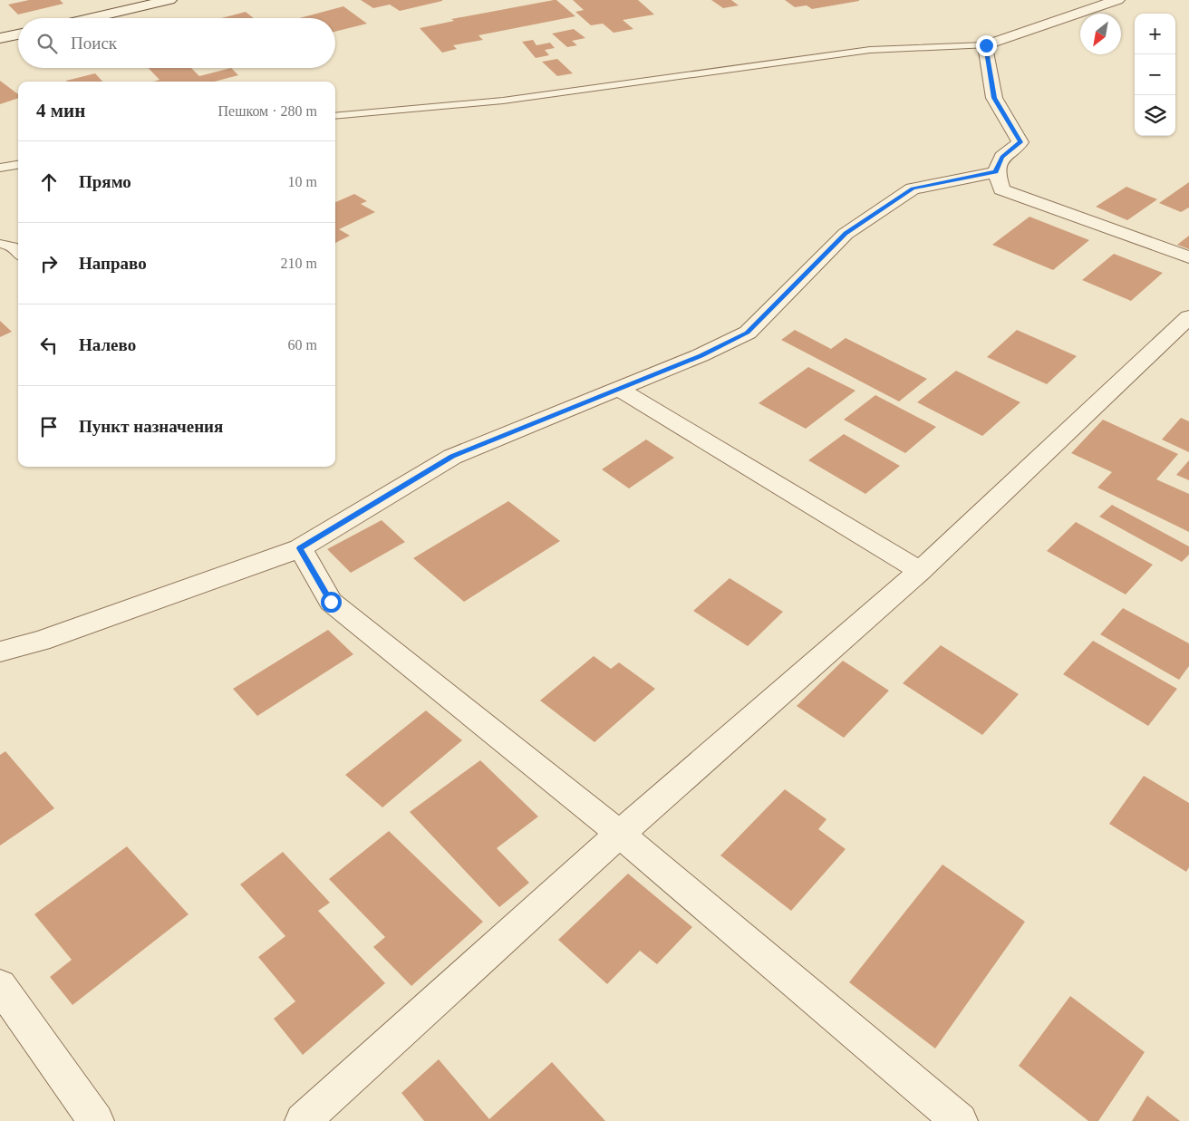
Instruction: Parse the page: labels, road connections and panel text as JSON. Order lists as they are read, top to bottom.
{
  "north": "bottom left",
  "page": {
    "map_buttons": ["+", "−"],
    "search": "Поиск",
    "heading": ["4 мин", "Пешком · 280 m"],
    "list": [
      ["Прямо", "10 m"],
      ["Направо", "210 m"],
      ["Налево", "60 m"],
      "Пункт назначения"
    ]
  }
}
